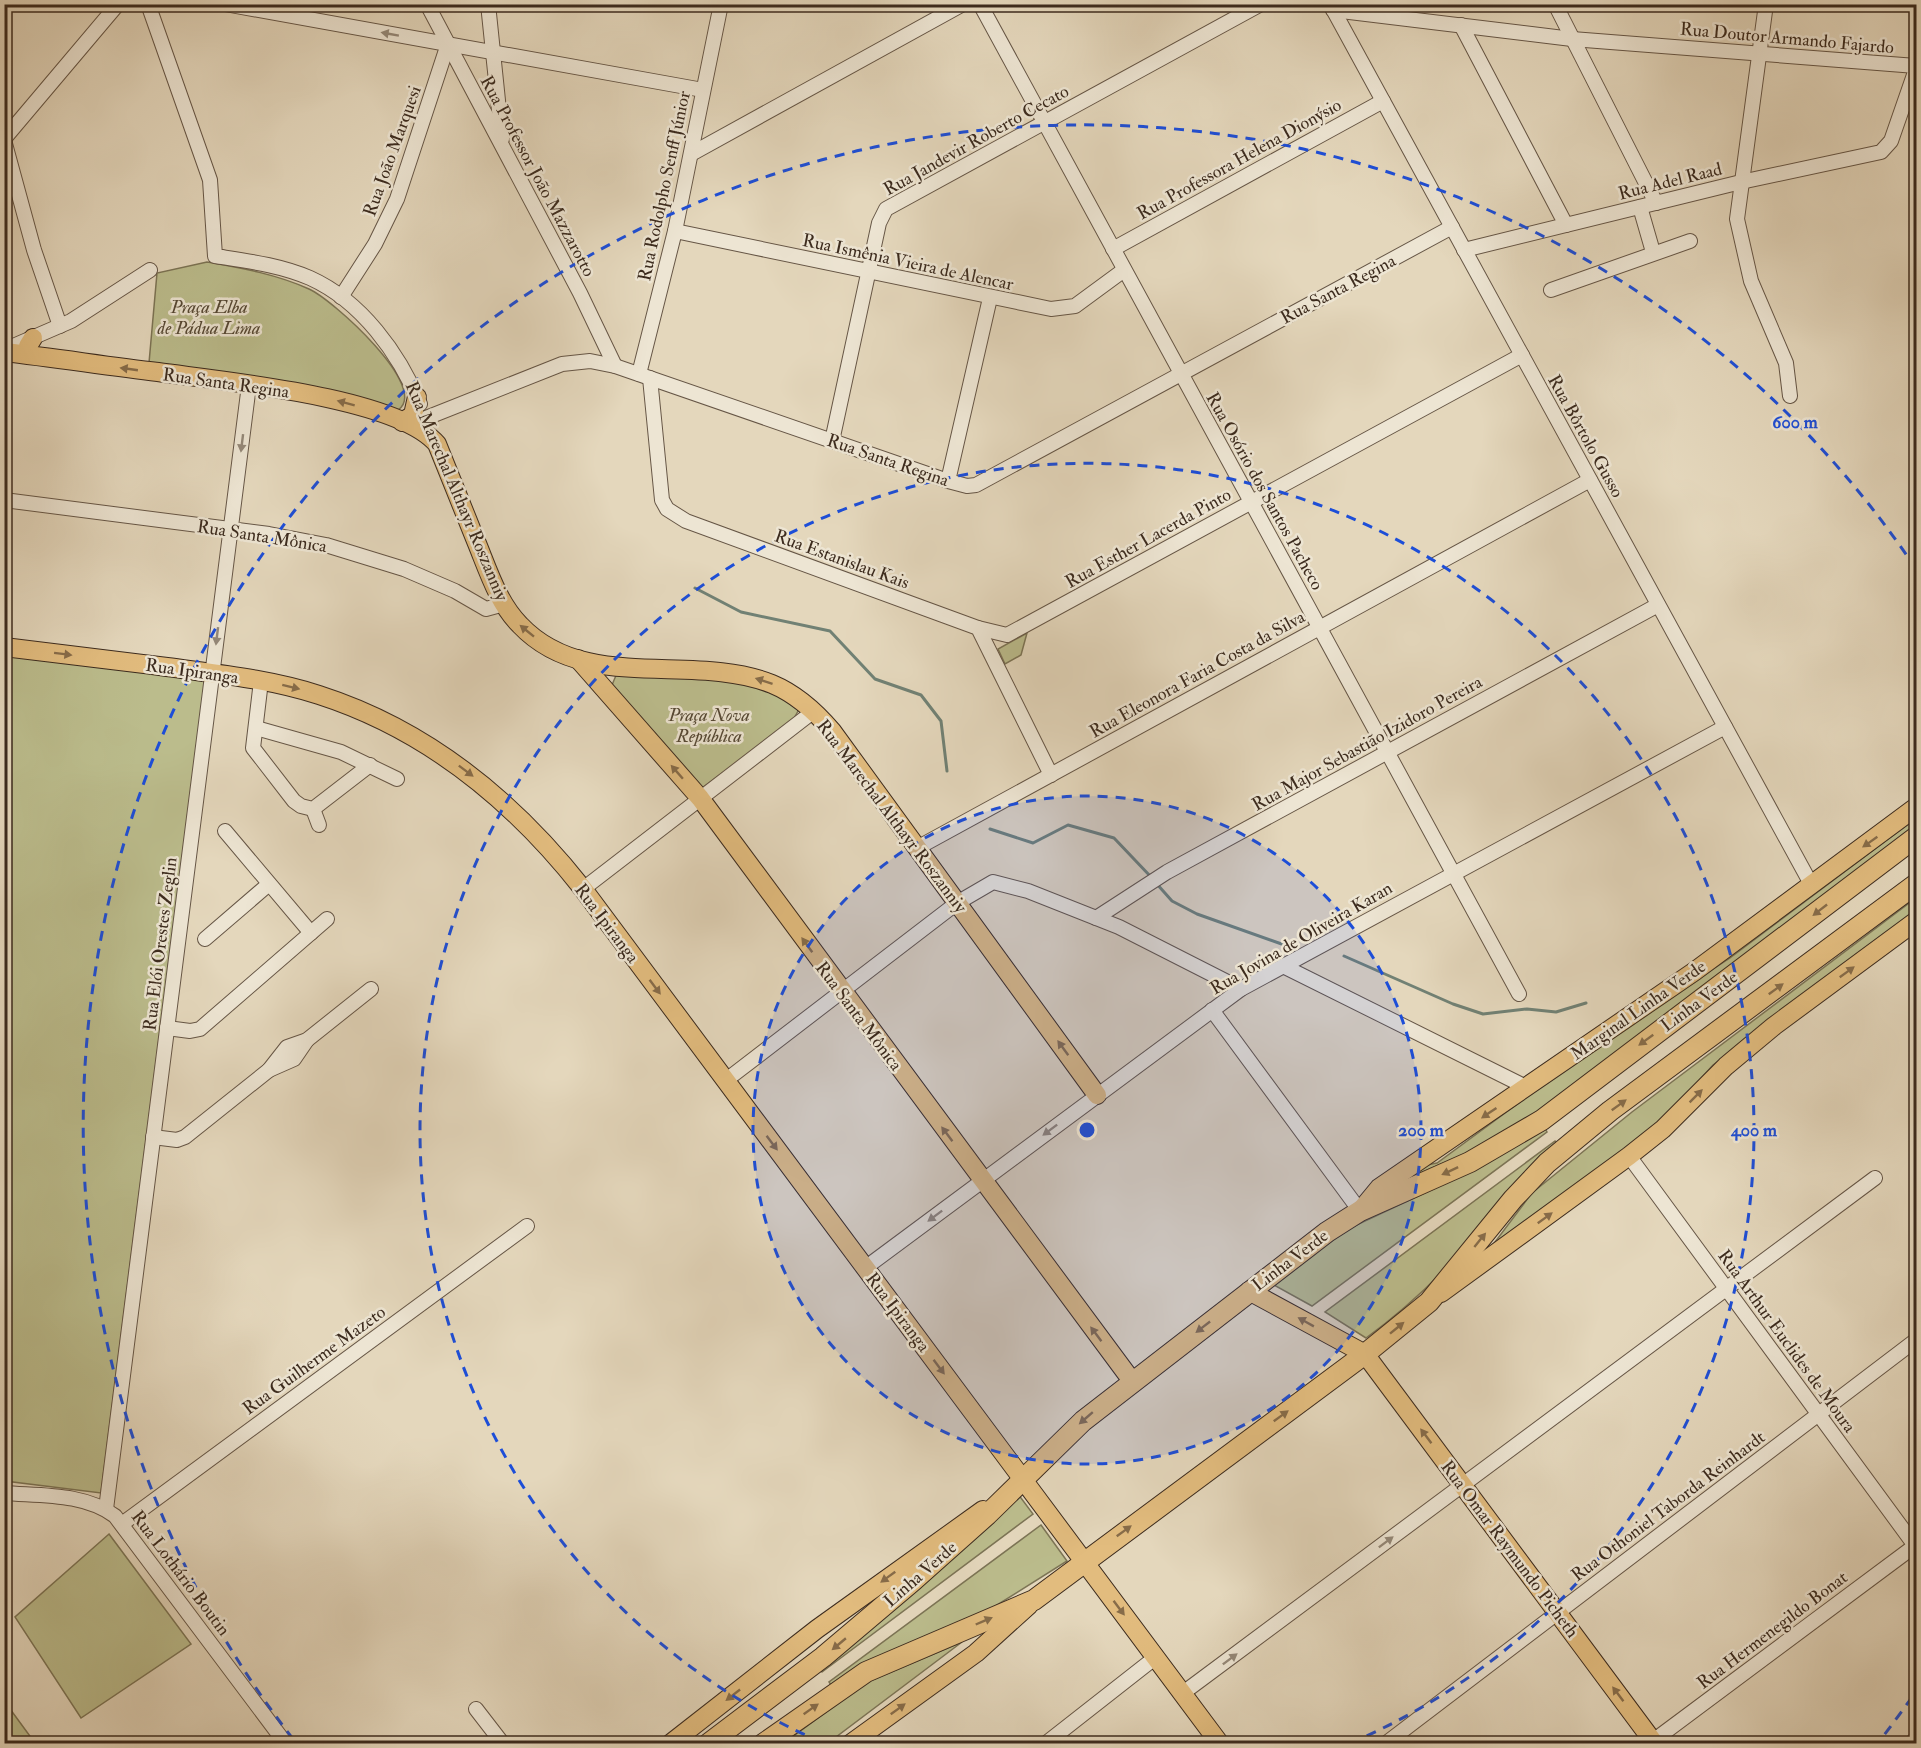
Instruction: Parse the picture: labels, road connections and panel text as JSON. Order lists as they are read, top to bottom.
{
  "streets": {
    "highway": ["Linha Verde"],
    "main road": [
      "Rua Santa Regina",
      "Rua Marechal Althayr Roszanniy",
      "Rua Santa Mônica",
      "Rua Ipiranga",
      "Marginal Linha Verde",
      "Rua Omar Raymundo Picheth"
    ],
    "street": [
      "Rua Doutor Armando Fajardo",
      "Rua Jandevir Roberto Cecato",
      "Rua João Marquesi",
      "Rua Professora Helena Dionýsio",
      "Rua Professor João Mazzarotto",
      "Rua Adel Raad",
      "Rua Rodolpho Senff Júnior",
      "Rua Ismênia Vieira de Alencar",
      "Rua Bôrtolo Gusso",
      "Rua Osório dos Santos Pacheco",
      "Rua Esther Lacerda Pinto",
      "Rua Estanislau Kais",
      "Rua Eleonora Faria Costa da Silva",
      "Rua Major Sebastião Izidoro Pereira",
      "Rua Jovina de Oliveira Karan",
      "Rua Elói Orestes Zeglin",
      "Rua Arthur Euclides de Moura",
      "Rua Guilherme Mazeto",
      "Rua Othoniel Taborda Reinhardt",
      "Rua Lothário Boutin",
      "Rua Hermenegildo Bonat"
    ]
  },
  "crossings": [
    ["Rua Doutor Armando Fajardo", "Rua Adel Raad"],
    ["Rua Doutor Armando Fajardo", "Rua Bôrtolo Gusso"],
    ["Rua Jandevir Roberto Cecato", "Rua Ismênia Vieira de Alencar"],
    ["Rua Jandevir Roberto Cecato", "Rua Santa Regina"],
    ["Rua Jandevir Roberto Cecato", "Rua Osório dos Santos Pacheco"],
    ["Rua João Marquesi", "Rua Professor João Mazzarotto"],
    ["Rua João Marquesi", "Rua Marechal Althayr Roszanniy"],
    ["Rua Professora Helena Dionýsio", "Rua Bôrtolo Gusso"],
    ["Rua Professora Helena Dionýsio", "Rua Osório dos Santos Pacheco"],
    ["Rua Professor João Mazzarotto", "Rua Santa Regina"],
    ["Rua Adel Raad", "Rua Bôrtolo Gusso"],
    ["Rua Rodolpho Senff Júnior", "Rua Ismênia Vieira de Alencar"],
    ["Rua Rodolpho Senff Júnior", "Rua Santa Regina"],
    ["Rua Rodolpho Senff Júnior", "Rua Estanislau Kais"],
    ["Rua Ismênia Vieira de Alencar", "Rua Osório dos Santos Pacheco"],
    ["Rua Santa Regina", "Rua Bôrtolo Gusso"],
    ["Rua Santa Regina", "Rua Marechal Althayr Roszanniy"],
    ["Rua Santa Regina", "Rua Osório dos Santos Pacheco"],
    ["Rua Santa Regina", "Rua Estanislau Kais"],
    ["Rua Santa Regina", "Rua Elói Orestes Zeglin"],
    ["Rua Bôrtolo Gusso", "Rua Esther Lacerda Pinto"],
    ["Rua Bôrtolo Gusso", "Rua Eleonora Faria Costa da Silva"],
    ["Rua Bôrtolo Gusso", "Rua Major Sebastião Izidoro Pereira"],
    ["Rua Bôrtolo Gusso", "Rua Jovina de Oliveira Karan"],
    ["Rua Bôrtolo Gusso", "Marginal Linha Verde"],
    ["Rua Marechal Althayr Roszanniy", "Rua Santa Mônica"],
    ["Rua Marechal Althayr Roszanniy", "Rua Eleonora Faria Costa da Silva"],
    ["Rua Marechal Althayr Roszanniy", "Rua Jovina de Oliveira Karan"],
    ["Rua Osório dos Santos Pacheco", "Rua Esther Lacerda Pinto"],
    ["Rua Osório dos Santos Pacheco", "Rua Eleonora Faria Costa da Silva"],
    ["Rua Osório dos Santos Pacheco", "Rua Major Sebastião Izidoro Pereira"],
    ["Rua Osório dos Santos Pacheco", "Rua Jovina de Oliveira Karan"],
    ["Rua Santa Mônica", "Rua Jovina de Oliveira Karan"],
    ["Rua Santa Mônica", "Rua Elói Orestes Zeglin"],
    ["Rua Santa Mônica", "Linha Verde"],
    ["Rua Esther Lacerda Pinto", "Rua Estanislau Kais"],
    ["Rua Ipiranga", "Rua Jovina de Oliveira Karan"],
    ["Rua Ipiranga", "Rua Elói Orestes Zeglin"],
    ["Rua Ipiranga", "Linha Verde"],
    ["Rua Elói Orestes Zeglin", "Rua Lothário Boutin"],
    ["Linha Verde", "Marginal Linha Verde"],
    ["Linha Verde", "Rua Omar Raymundo Picheth"],
    ["Rua Arthur Euclides de Moura", "Rua Othoniel Taborda Reinhardt"],
    ["Rua Arthur Euclides de Moura", "Rua Hermenegildo Bonat"],
    ["Rua Guilherme Mazeto", "Rua Lothário Boutin"],
    ["Rua Othoniel Taborda Reinhardt", "Rua Omar Raymundo Picheth"],
    ["Rua Omar Raymundo Picheth", "Rua Hermenegildo Bonat"]
  ],
  "one_way": ["Rua Santa Mônica", "Rua Ipiranga", "Rua Omar Raymundo Picheth"],
  "parks": ["Praça Elba de Pádua Lima", "Praça Nova República"],
  "rings": ["600 m", "200 m", "400 m"]
}
